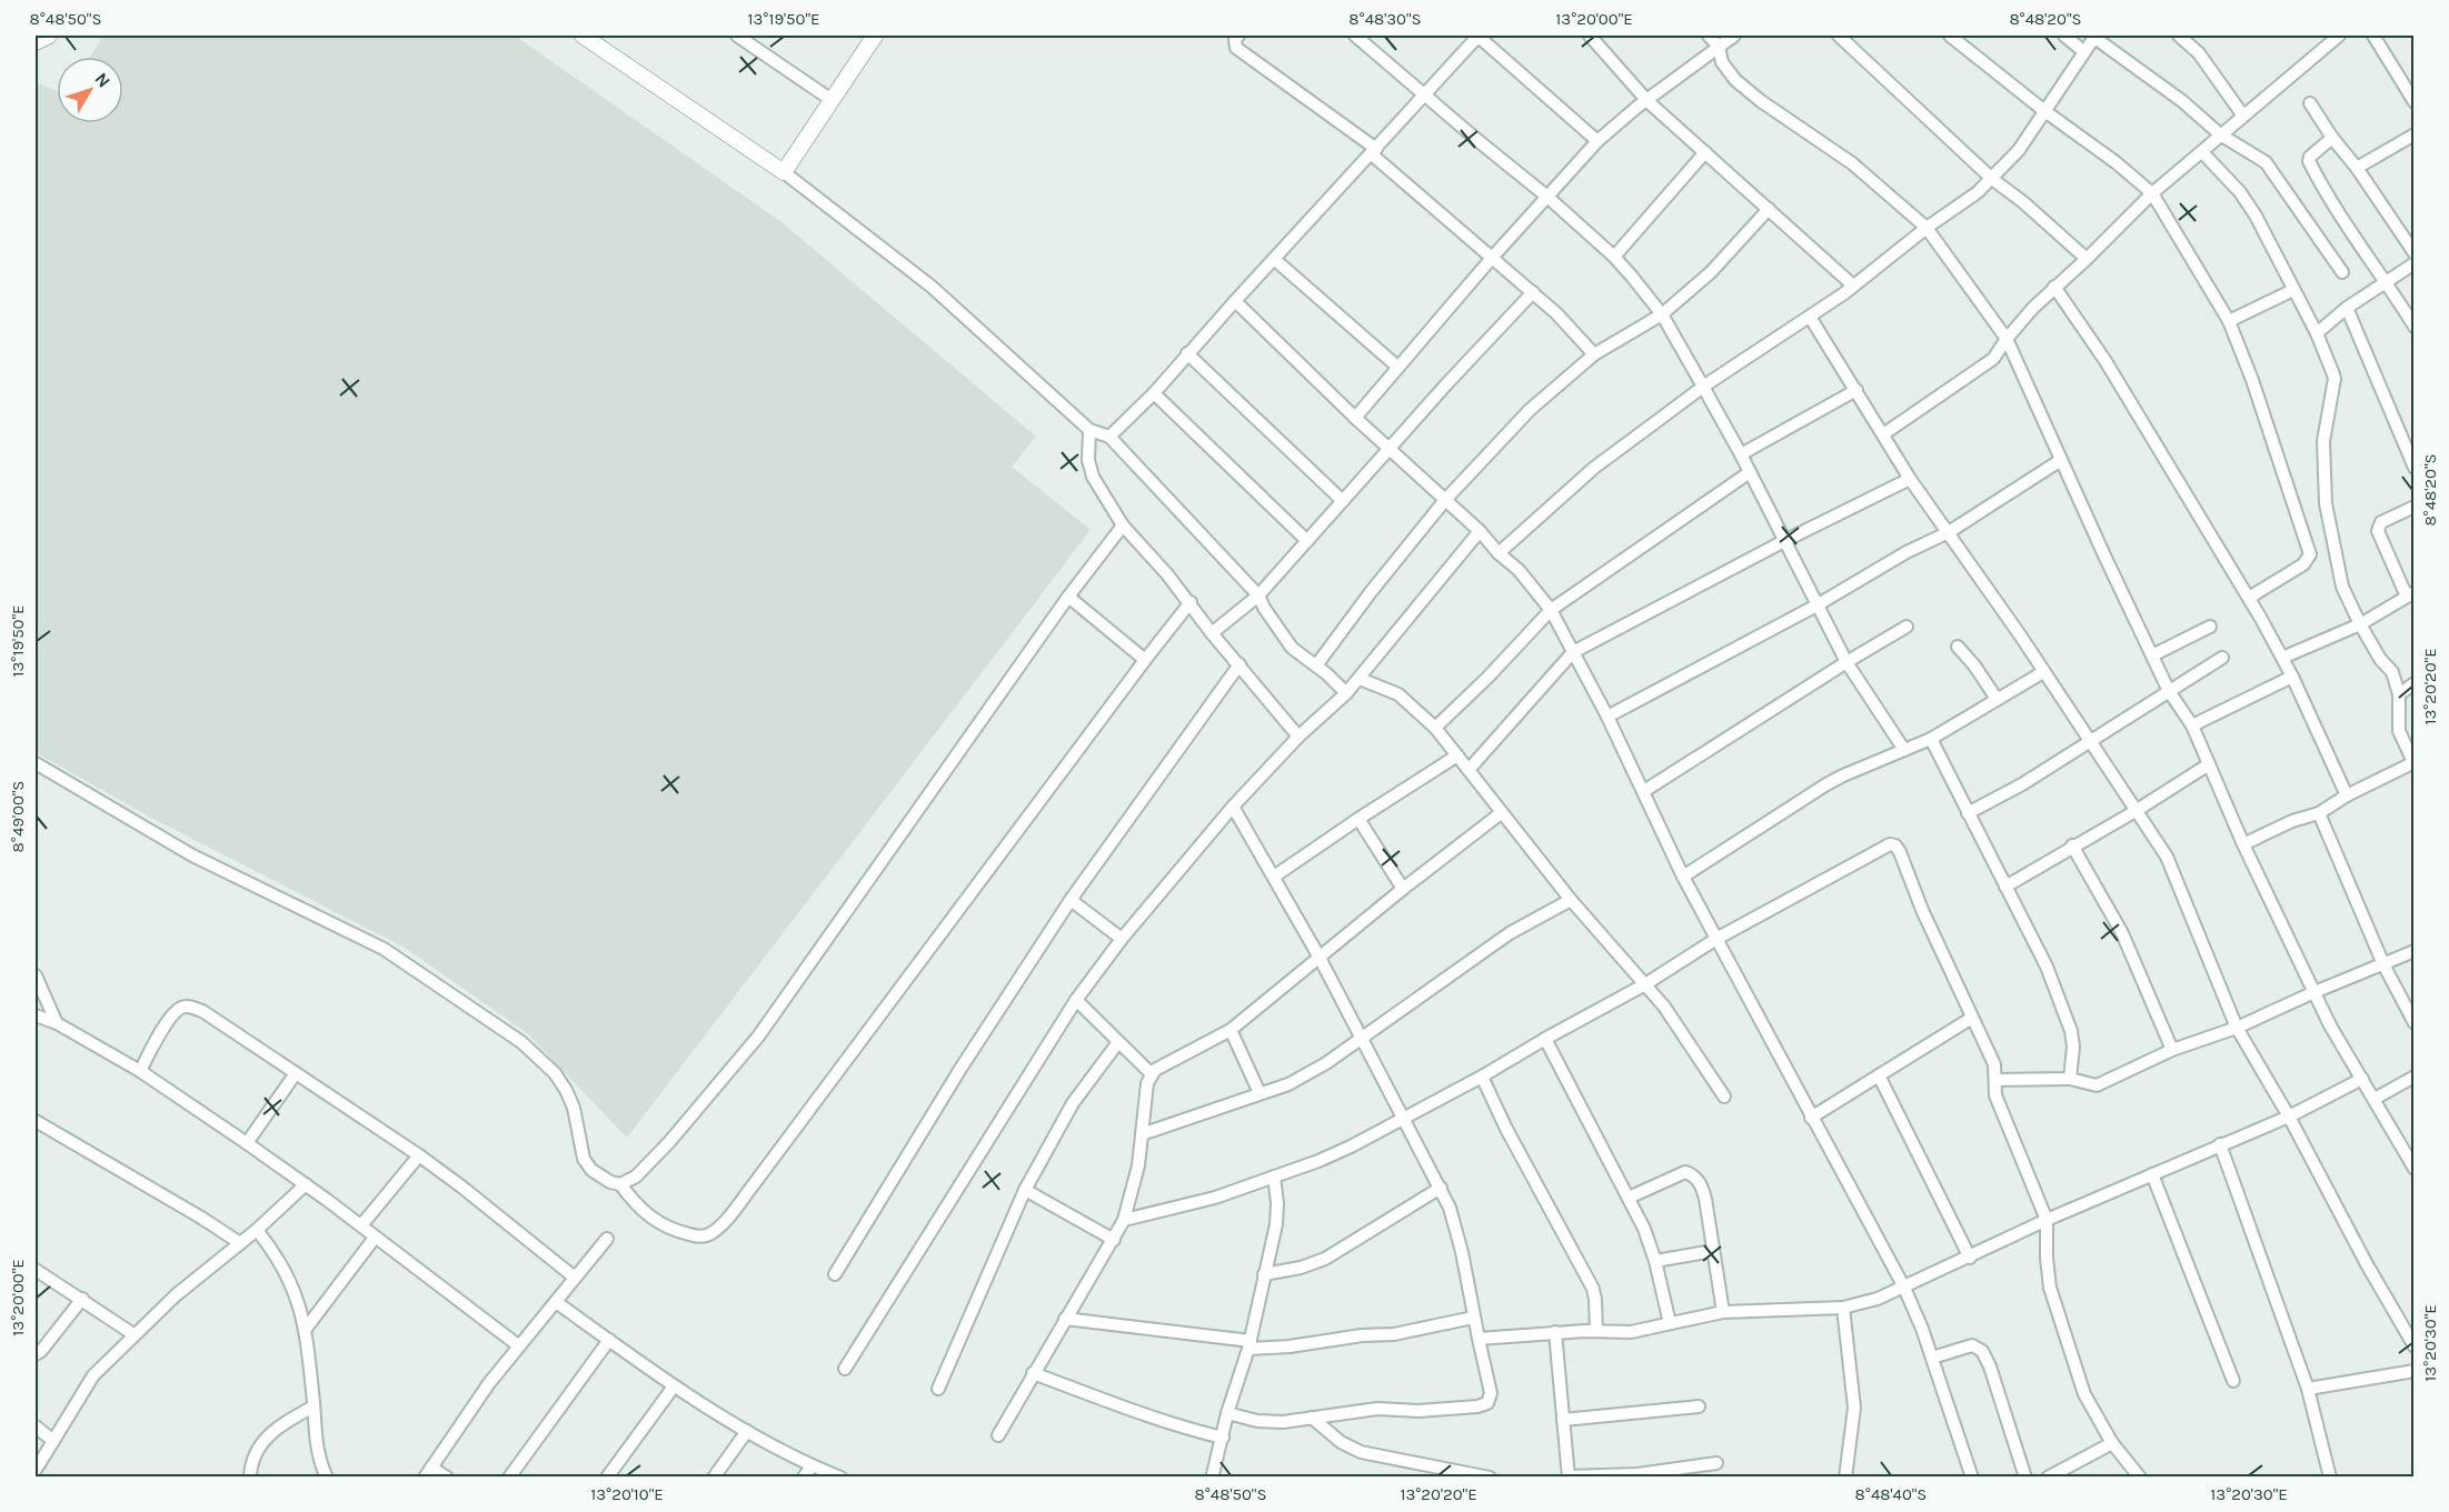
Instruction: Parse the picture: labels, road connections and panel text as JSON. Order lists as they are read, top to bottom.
{
  "north": "top right",
  "coordinates": [
    "8°48'50\"S",
    "13°19'50\"E",
    "8°48'30\"S",
    "13°20'00\"E",
    "8°48'20\"S",
    "13°20'20\"E",
    "8°49'00\"S",
    "13°20'30\"E",
    "13°20'10\"E",
    "8°48'40\"S"
  ]
}
